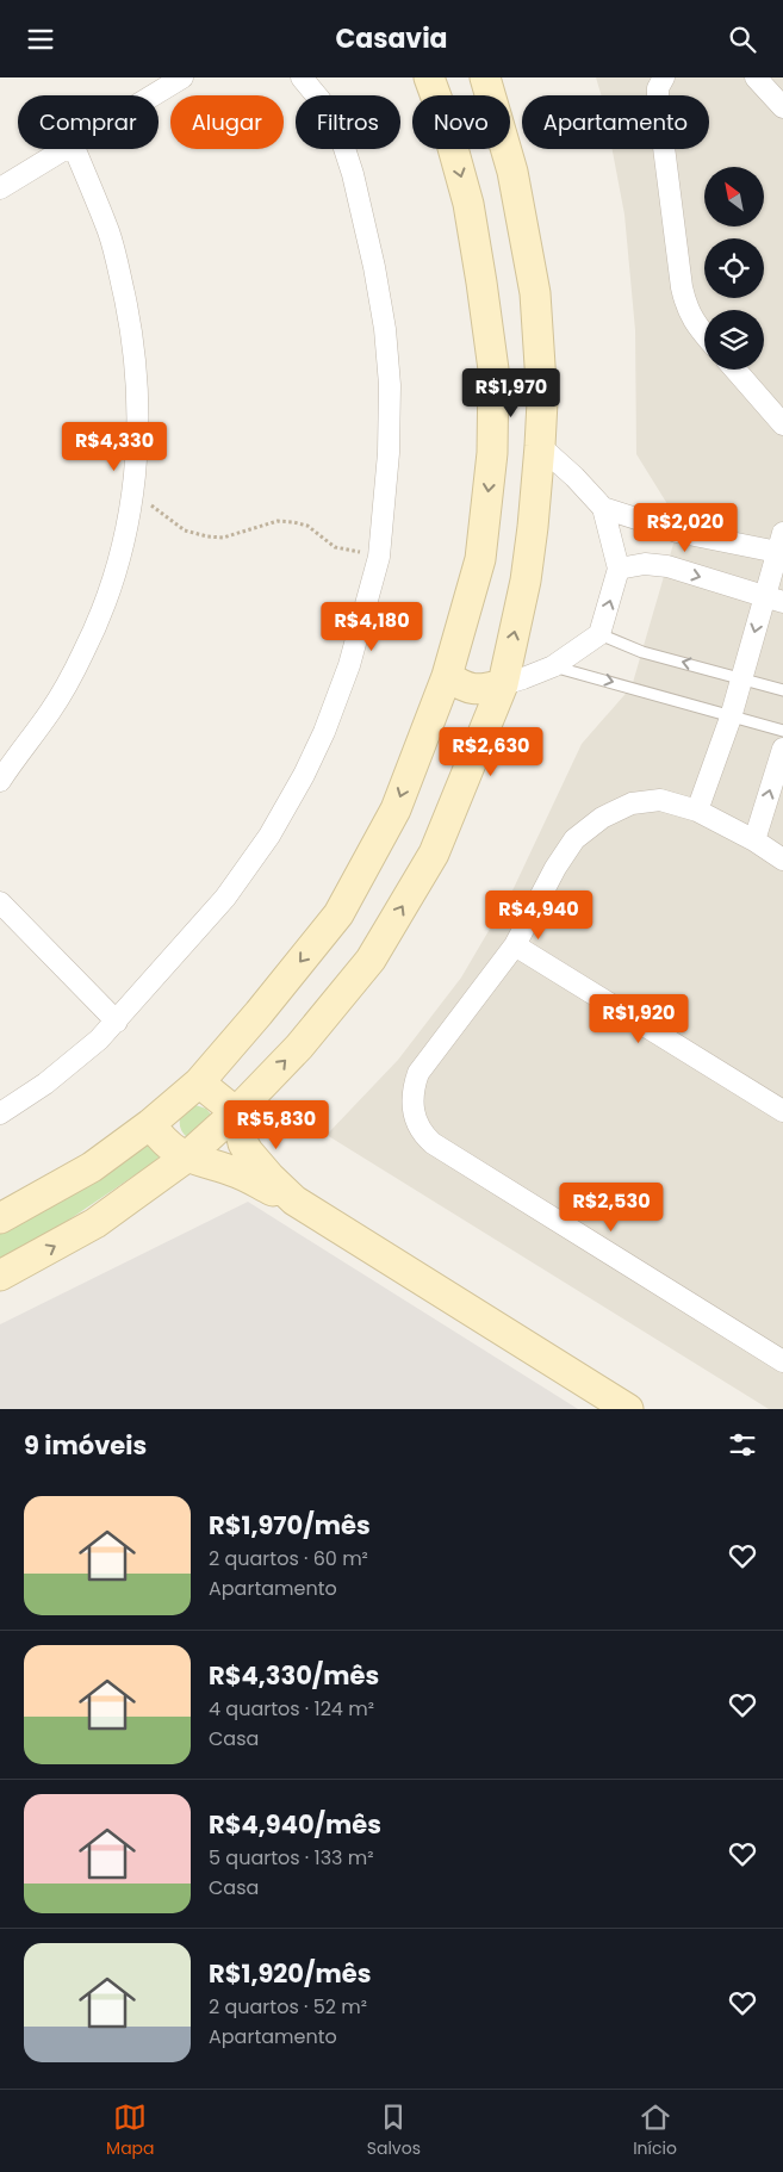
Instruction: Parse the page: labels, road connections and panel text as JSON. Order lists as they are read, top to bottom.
{
  "north": "top left",
  "page": {
    "header": "Casavia",
    "chip": [
      "Comprar",
      "Alugar",
      "Filtros",
      "Novo",
      "Apartamento"
    ],
    "price": [
      "R$1,970",
      "R$4,330",
      "R$2,020",
      "R$4,180",
      "R$2,630",
      "R$4,940",
      "R$1,920",
      "R$5,830",
      "R$2,530"
    ],
    "heading": "9 imóveis",
    "list": [
      {
        "name": "R$1,970/mês",
        "note": "2 quartos · 60 m² · Apartamento"
      },
      {
        "name": "R$4,330/mês",
        "note": "4 quartos · 124 m² · Casa"
      },
      {
        "name": "R$4,940/mês",
        "note": "5 quartos · 133 m² · Casa"
      },
      {
        "name": "R$1,920/mês",
        "note": "2 quartos · 52 m² · Apartamento"
      }
    ],
    "tabs": ["Mapa", "Salvos", "Início"]
  }
}
